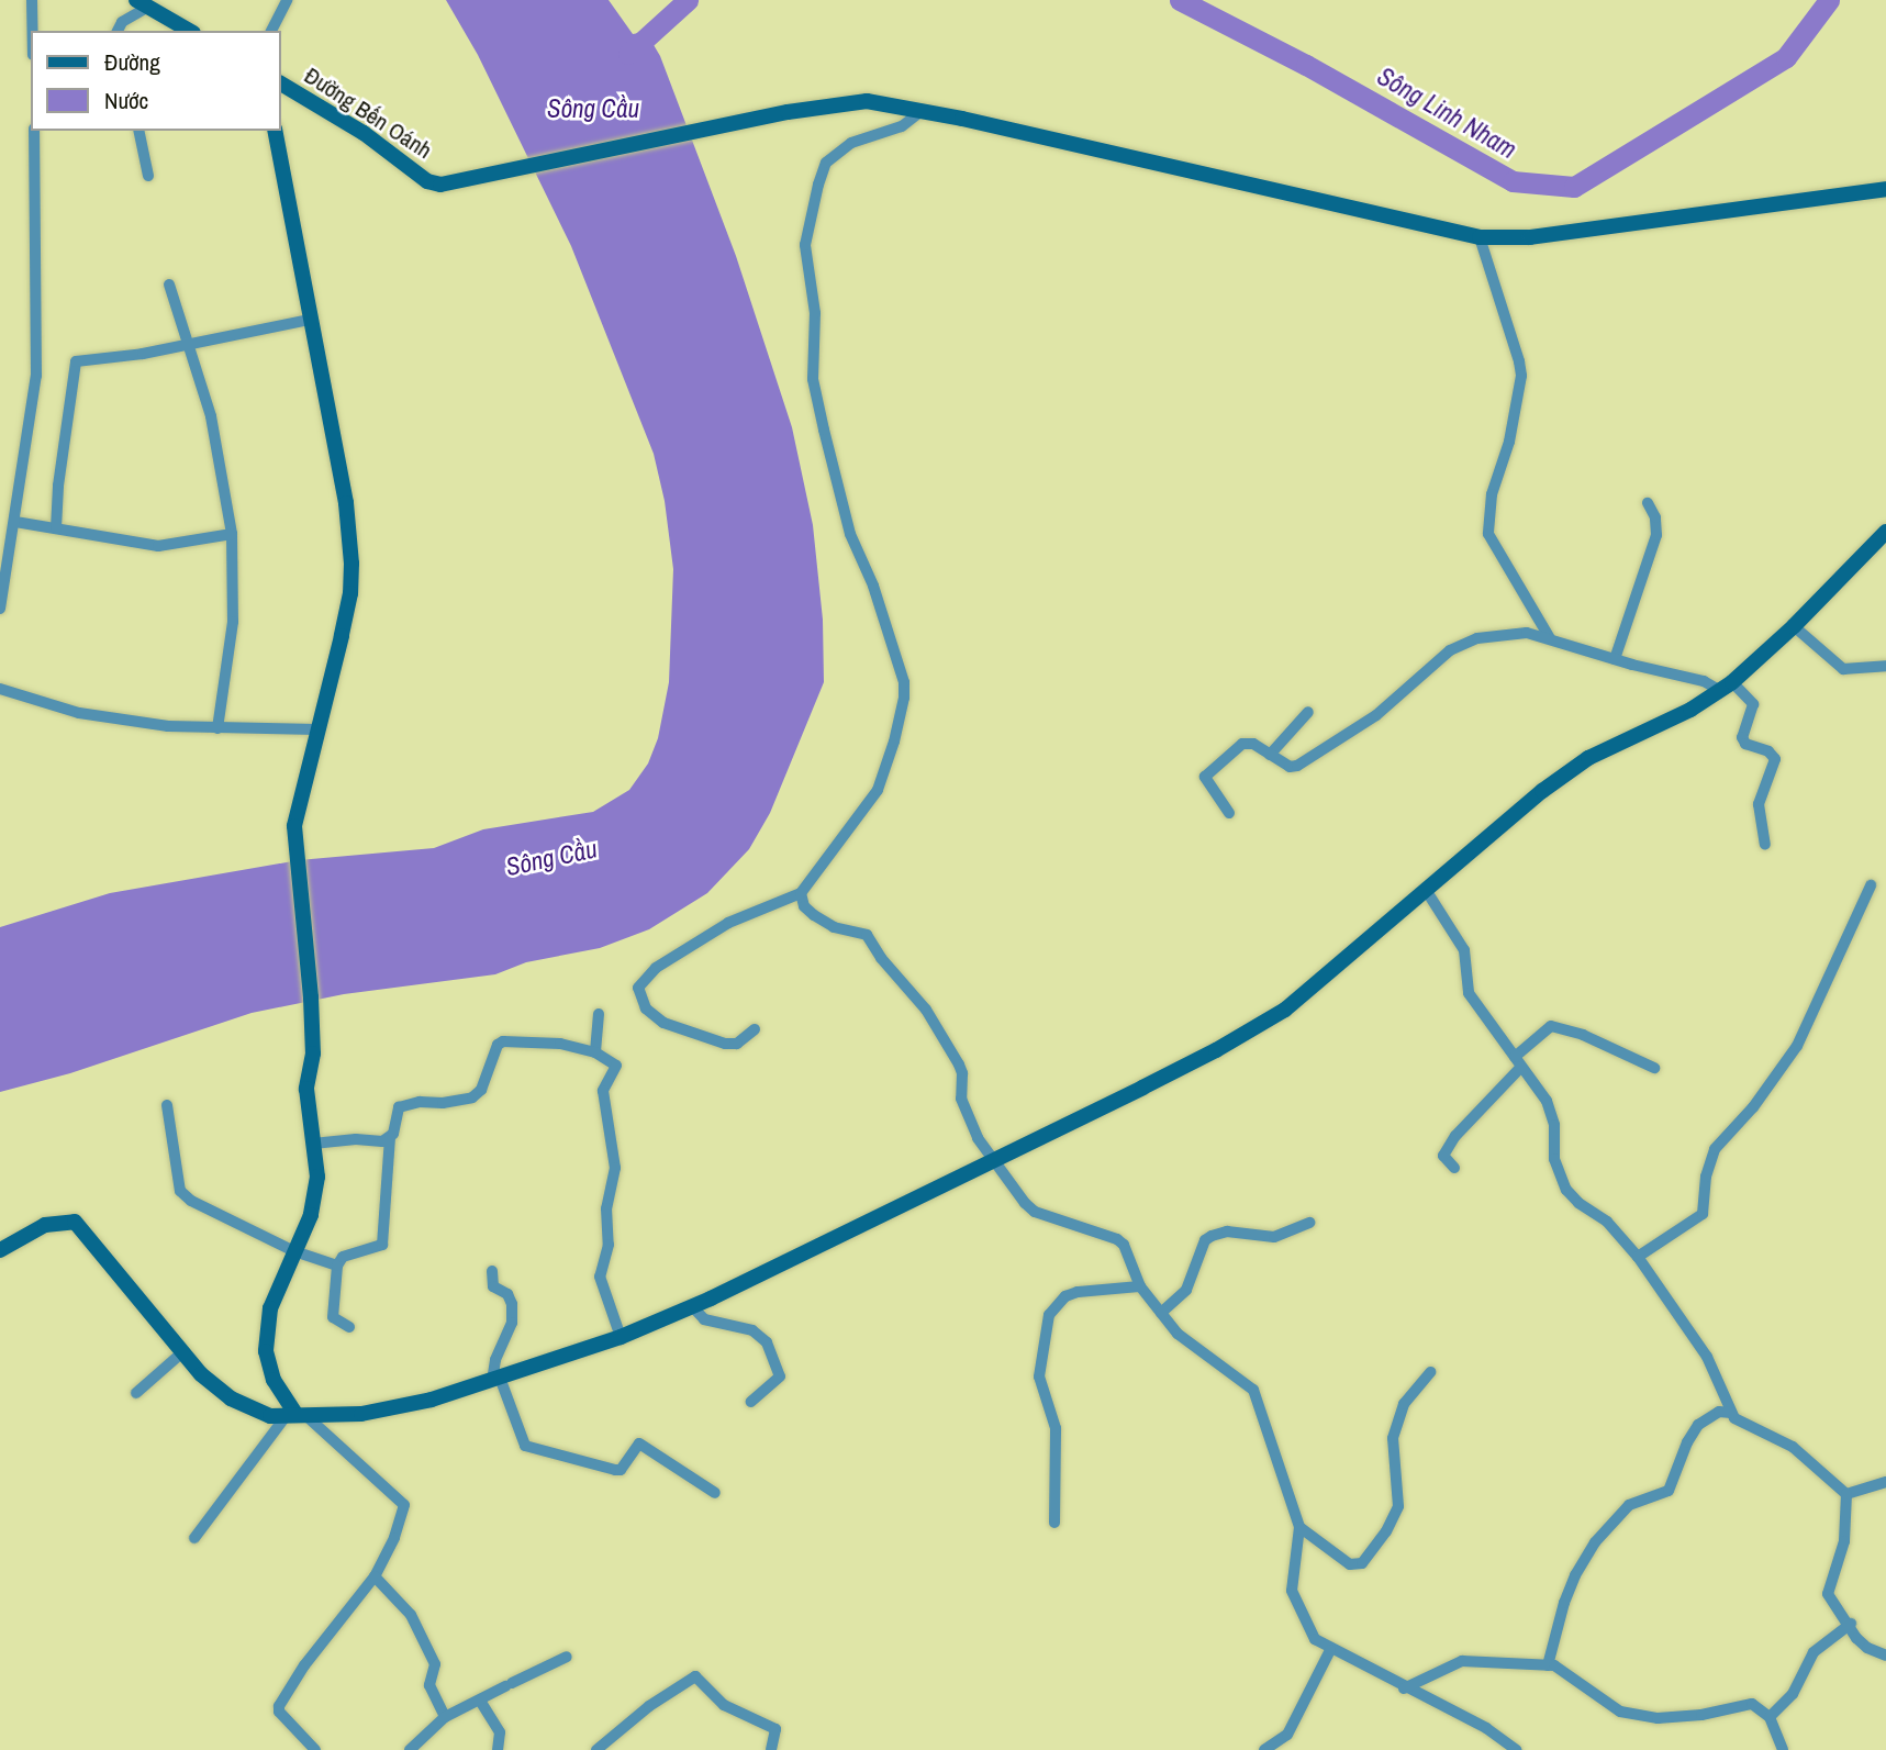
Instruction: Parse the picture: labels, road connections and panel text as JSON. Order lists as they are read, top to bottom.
{
  "streets": {
    "street": ["Đường Bến Oánh"]
  },
  "water": ["Sông Cầu", "Sông Linh Nham"],
  "legend": ["Đường", "Nước"]
}
